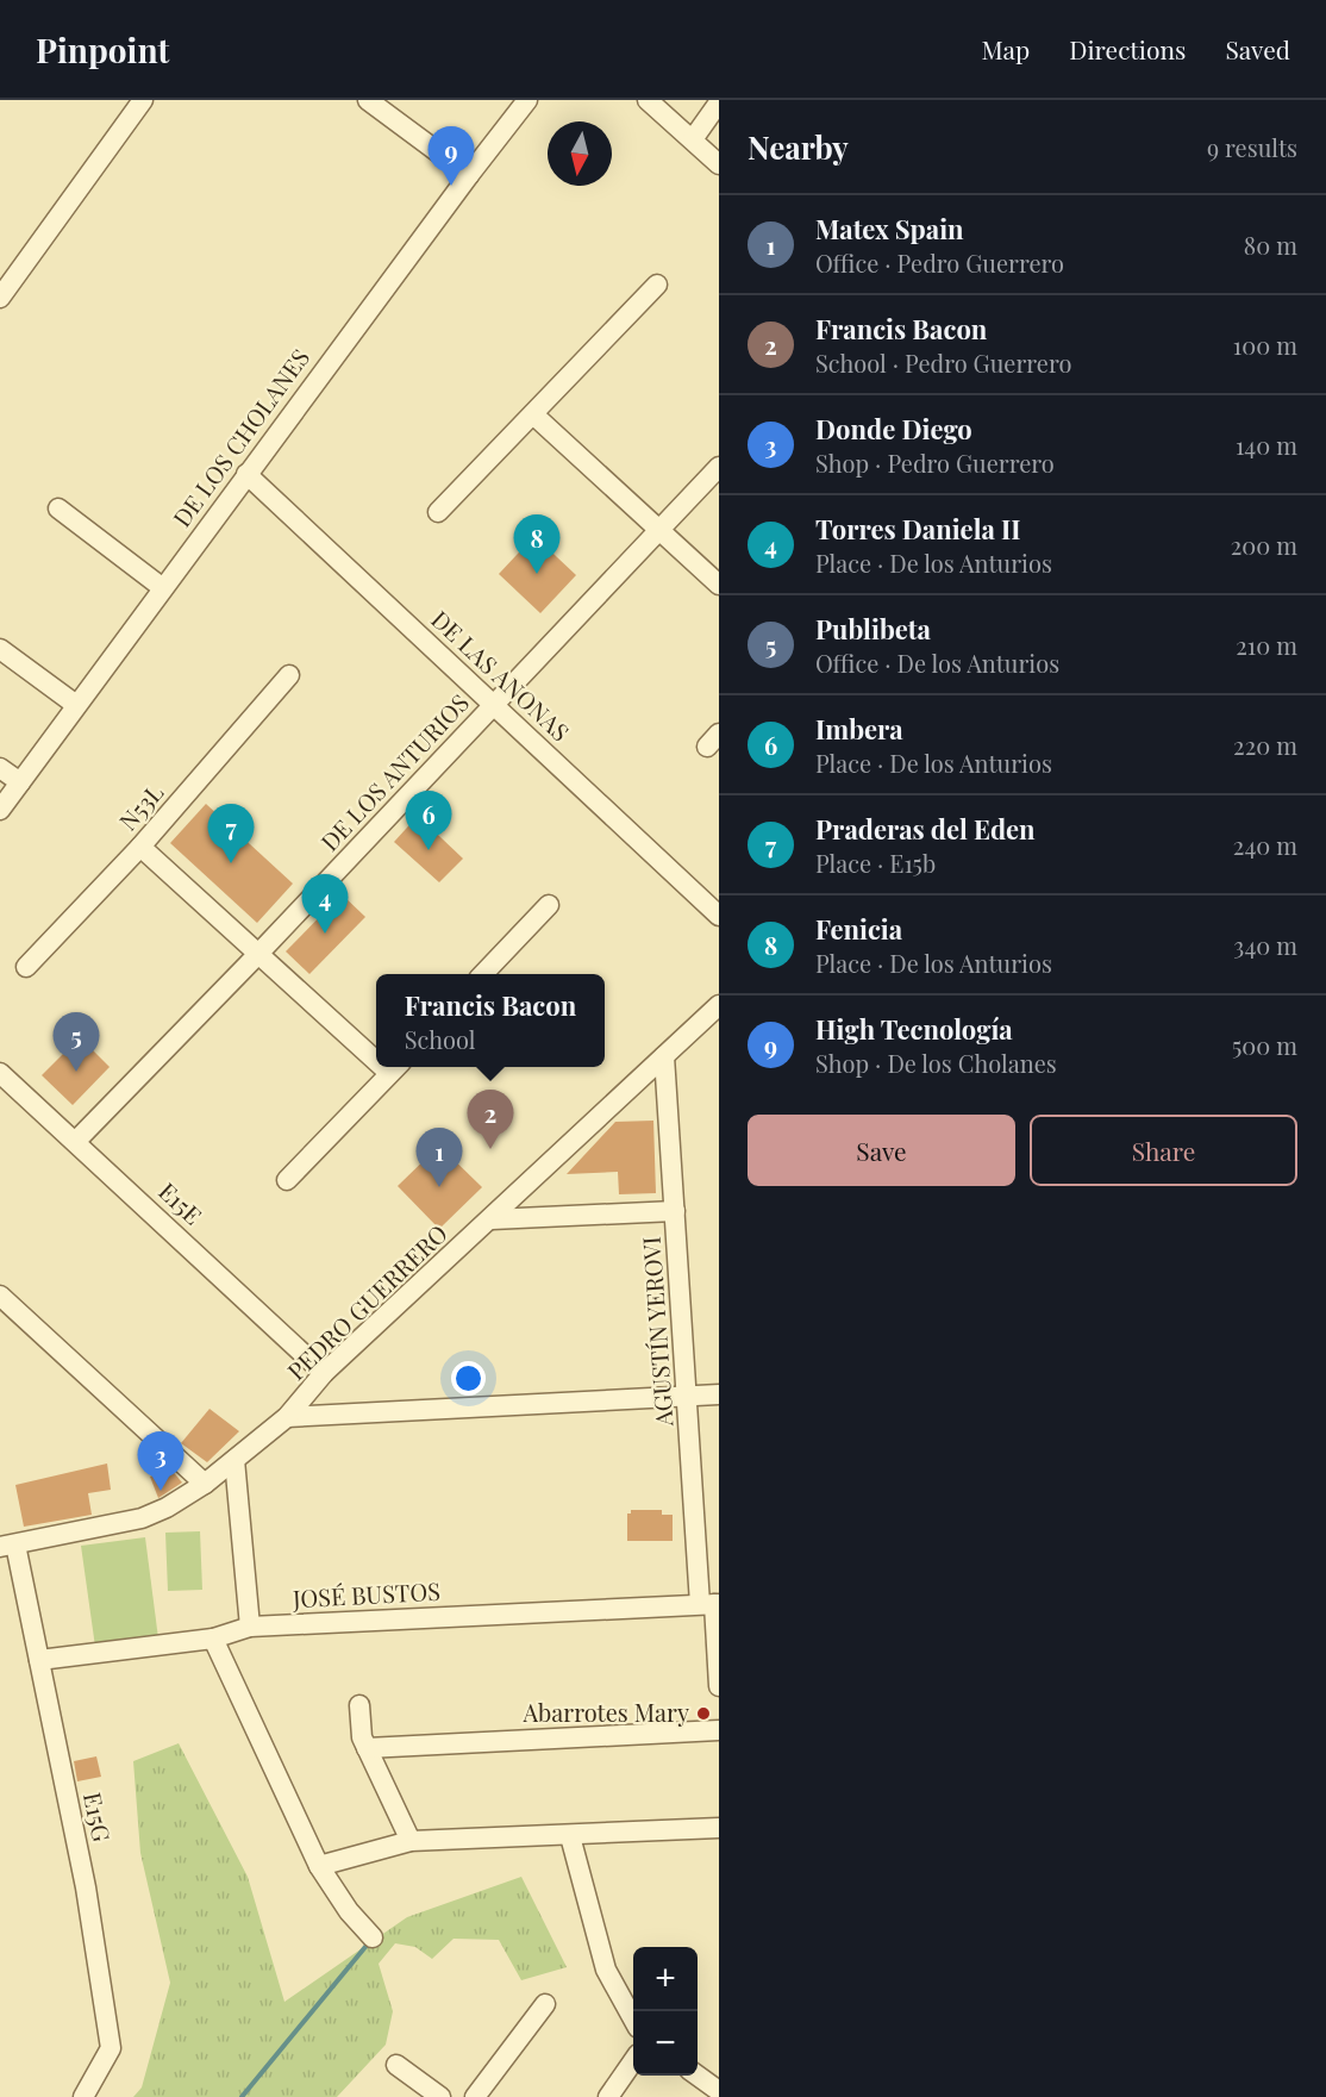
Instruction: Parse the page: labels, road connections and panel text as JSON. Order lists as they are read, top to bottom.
{
  "streets": {
    "street": [
      "DE LOS CHOLANES",
      "DE LAS ANONAS",
      "DE LOS ANTURIOS",
      "N53L",
      "E15E",
      "PEDRO GUERRERO",
      "AGUSTÍN YEROVI",
      "JOSÉ BUSTOS",
      "E15G"
    ]
  },
  "crossings": [
    ["DE LOS CHOLANES", "DE LAS ANONAS"],
    ["DE LAS ANONAS", "DE LOS ANTURIOS"],
    ["DE LOS ANTURIOS", "E15E"],
    ["E15E", "PEDRO GUERRERO"],
    ["PEDRO GUERRERO", "AGUSTÍN YEROVI"],
    ["PEDRO GUERRERO", "E15G"],
    ["AGUSTÍN YEROVI", "JOSÉ BUSTOS"],
    ["JOSÉ BUSTOS", "E15G"]
  ],
  "places": ["Abarrotes Mary"],
  "north": "bottom",
  "page": {
    "header": "Pinpoint",
    "nav": ["Map", "Directions", "Saved"],
    "heading": ["Nearby", "9 results"],
    "pins": [
      "9",
      "8",
      "6",
      "7",
      "4",
      "5",
      "2",
      "1",
      "3"
    ],
    "list": [
      {
        "mark": "1",
        "name": "Matex Spain",
        "note": "Office · Pedro Guerrero",
        "value": "80 m"
      },
      {
        "mark": "2",
        "name": "Francis Bacon",
        "note": "School · Pedro Guerrero",
        "value": "100 m"
      },
      {
        "mark": "3",
        "name": "Donde Diego",
        "note": "Shop · Pedro Guerrero",
        "value": "140 m"
      },
      {
        "mark": "4",
        "name": "Torres Daniela II",
        "note": "Place · De los Anturios",
        "value": "200 m"
      },
      {
        "mark": "5",
        "name": "Publibeta",
        "note": "Office · De los Anturios",
        "value": "210 m"
      },
      {
        "mark": "6",
        "name": "Imbera",
        "note": "Place · De los Anturios",
        "value": "220 m"
      },
      {
        "mark": "7",
        "name": "Praderas del Eden",
        "note": "Place · E15b",
        "value": "240 m"
      },
      {
        "mark": "8",
        "name": "Fenicia",
        "note": "Place · De los Anturios",
        "value": "340 m"
      },
      {
        "mark": "9",
        "name": "High Tecnología",
        "note": "Shop · De los Cholanes",
        "value": "500 m"
      }
    ],
    "popup": ["Francis Bacon", "School"],
    "buttons": ["Save", "Share"],
    "map_buttons": ["+", "−"]
  }
}
